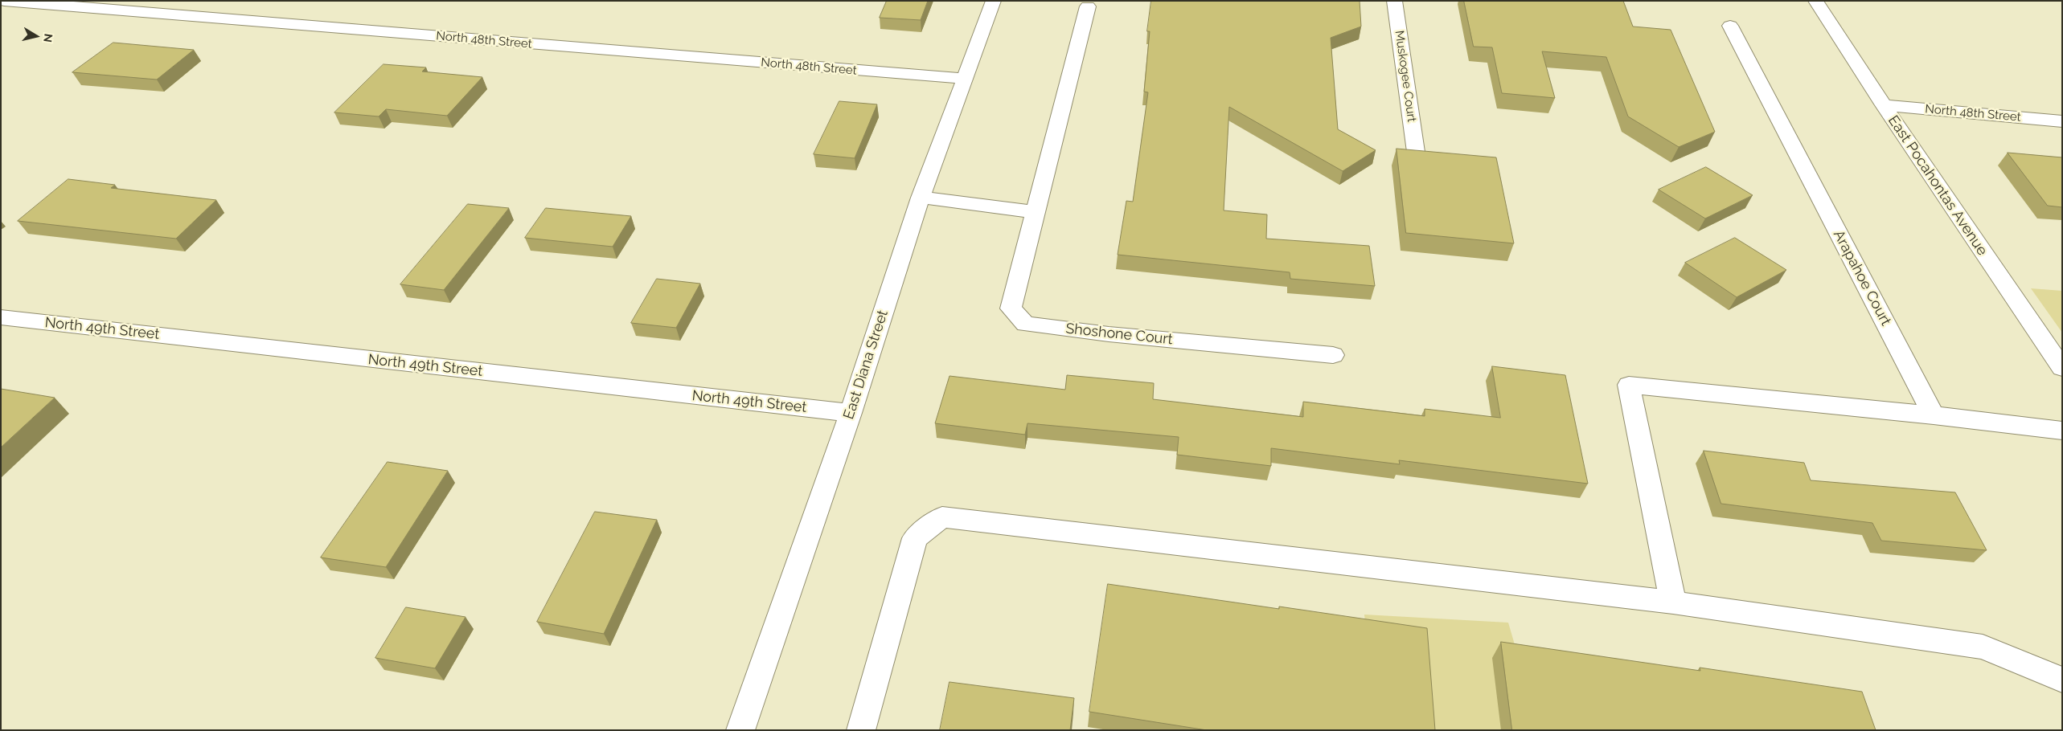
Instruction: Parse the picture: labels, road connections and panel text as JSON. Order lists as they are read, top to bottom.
{
  "streets": {
    "street": [
      "North 48th Street",
      "Muskogee Court",
      "East Pocahontas Avenue",
      "Arapahoe Court",
      "North 49th Street",
      "Shoshone Court",
      "East Diana Street"
    ]
  },
  "crossings": [
    ["North 48th Street", "East Pocahontas Avenue"],
    ["North 48th Street", "East Diana Street"],
    ["North 49th Street", "East Diana Street"]
  ],
  "north": "right"
}
